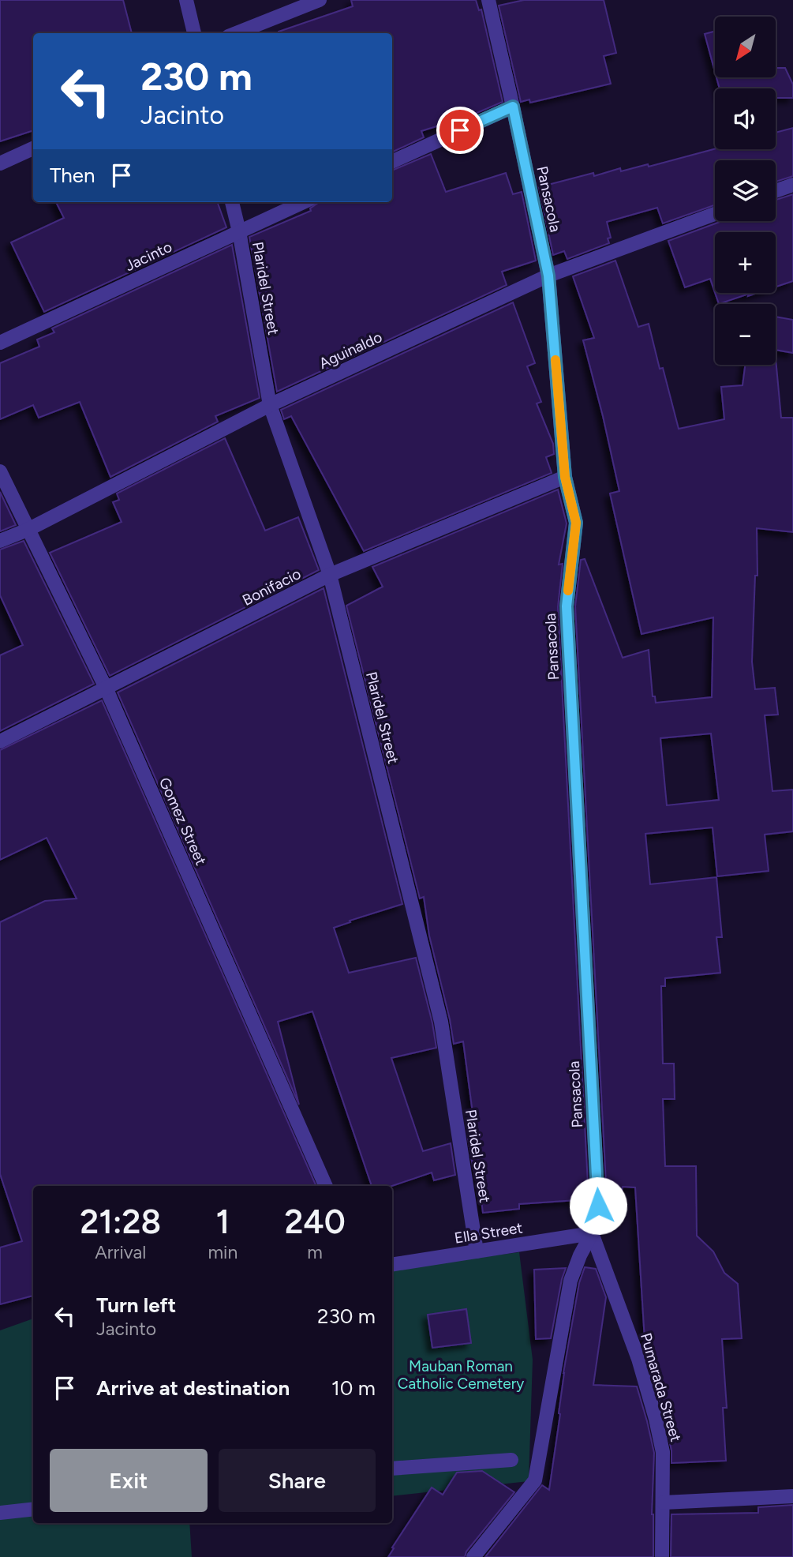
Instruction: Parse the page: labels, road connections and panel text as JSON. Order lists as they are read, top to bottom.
{
  "streets": {
    "street": [
      "Pansacola",
      "Jacinto",
      "Plaridel Street",
      "Aguinaldo",
      "Bonifacio",
      "Gomez Street",
      "Ella Street",
      "Pumarada Street"
    ]
  },
  "crossings": [
    ["Pansacola", "Aguinaldo"],
    ["Pansacola", "Bonifacio"],
    ["Pansacola", "Ella Street"],
    ["Pansacola", "Pumarada Street"],
    ["Jacinto", "Plaridel Street"],
    ["Plaridel Street", "Aguinaldo"],
    ["Plaridel Street", "Bonifacio"],
    ["Plaridel Street", "Ella Street"],
    ["Aguinaldo", "Gomez Street"],
    ["Bonifacio", "Gomez Street"],
    ["Ella Street", "Pumarada Street"]
  ],
  "parks": ["Mauban Roman Catholic Cemetery"],
  "north": "bottom left",
  "page": {
    "map_buttons": ["+", "−"],
    "turn": ["230 m", "Jacinto"],
    "then": "Then",
    "eta": [
      "21:28",
      "Arrival",
      "1",
      "min",
      "240",
      "m"
    ],
    "list": [
      {
        "name": "Turn left",
        "note": "Jacinto",
        "value": "230 m"
      },
      {
        "name": "Arrive at destination",
        "value": "10 m"
      }
    ],
    "buttons": ["Exit", "Share"]
  }
}
